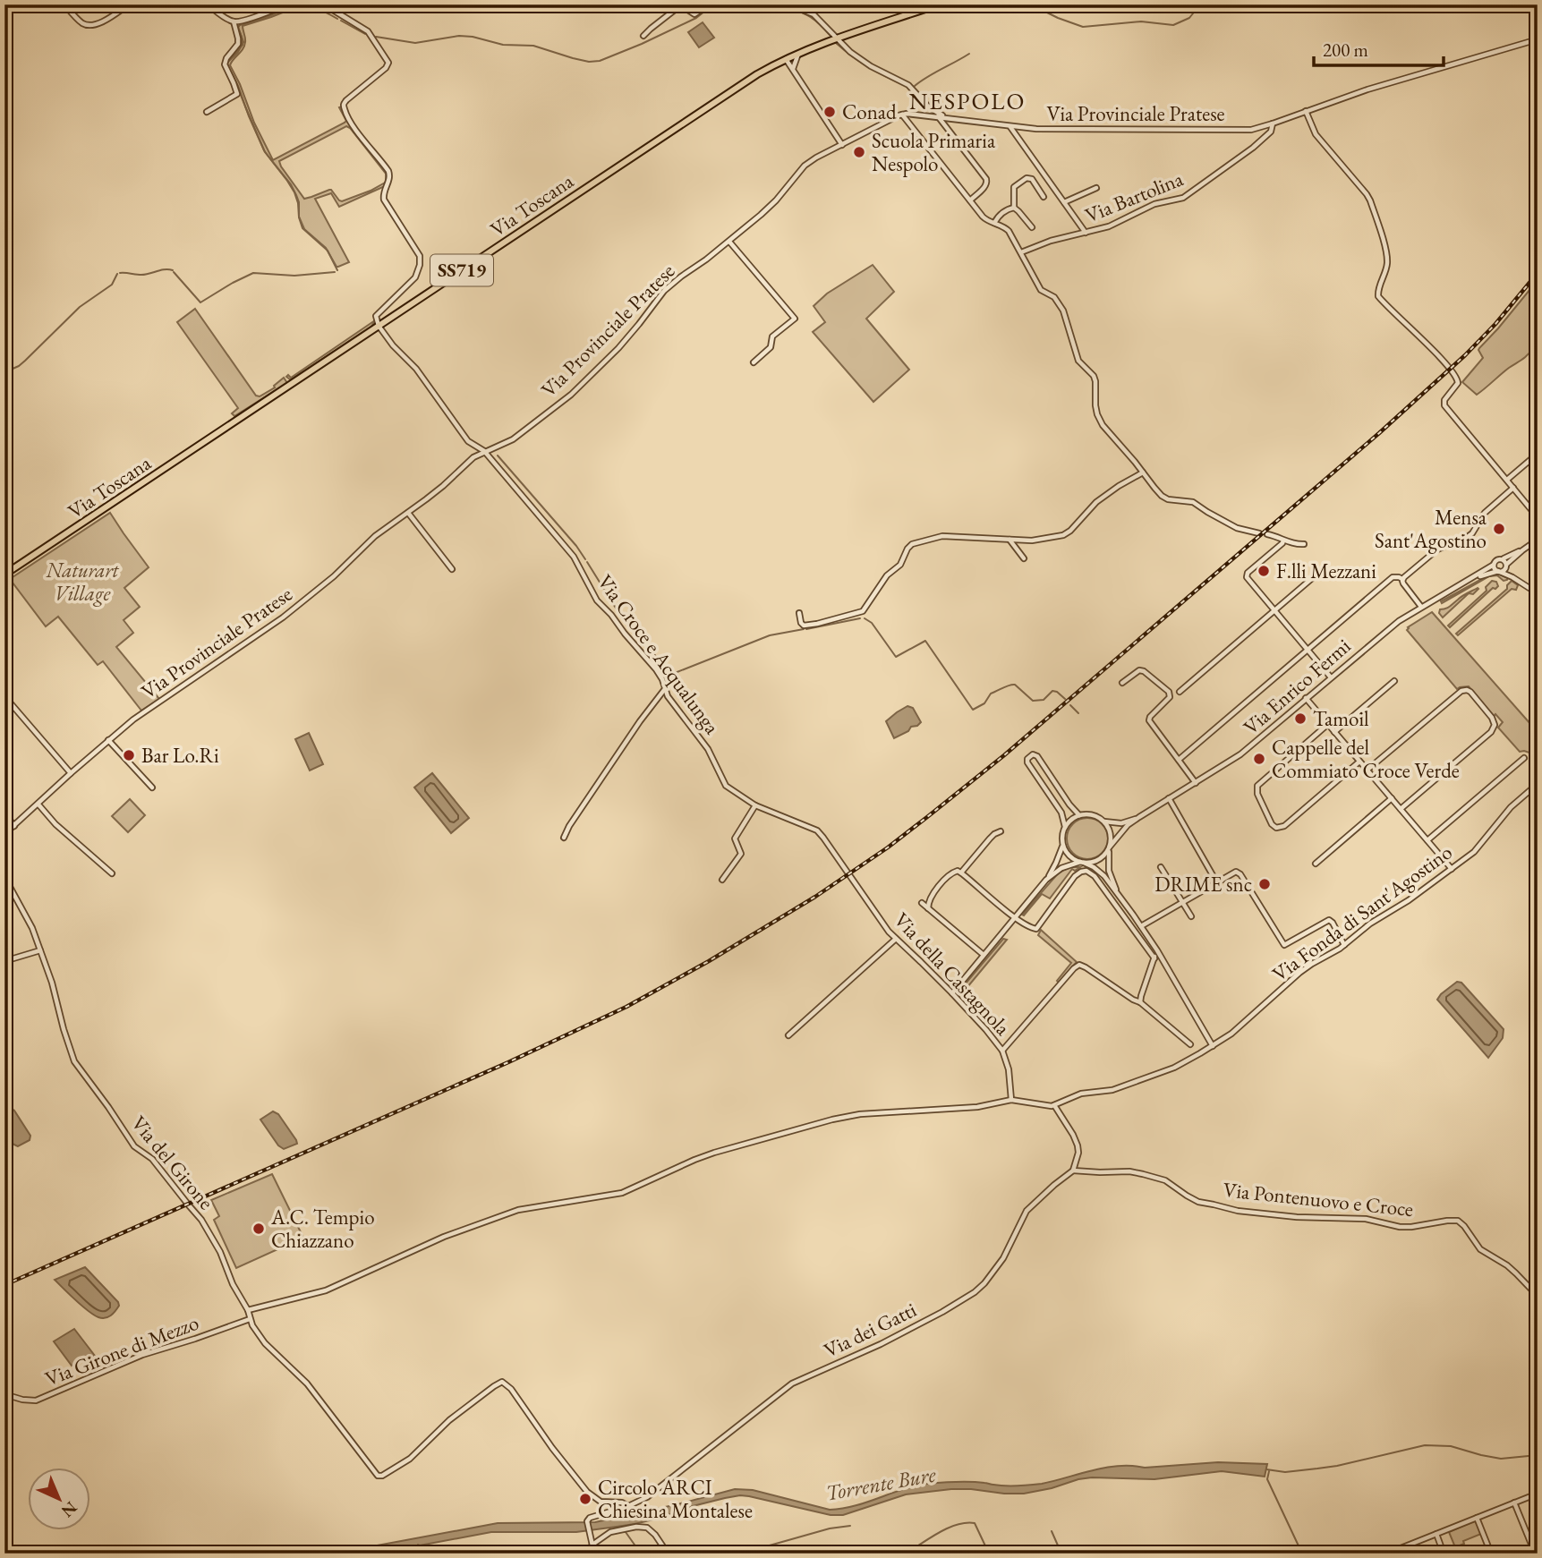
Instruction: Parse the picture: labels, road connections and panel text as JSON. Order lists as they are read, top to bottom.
{
  "streets": {
    "main road": ["Via Toscana", "SS719"],
    "street": [
      "Via Provinciale Pratese",
      "Via Bartolina",
      "Via Croce e Acqualunga",
      "Via Enrico Fermi",
      "Via Fonda di Sant'Agostino",
      "Via della Castagnola",
      "Via del Girone",
      "Via Pontenuovo e Croce",
      "Via dei Gatti",
      "Via Girone di Mezzo"
    ]
  },
  "crossings": [
    ["Via Provinciale Pratese", "Via Bartolina"],
    ["Via Provinciale Pratese", "Via Croce e Acqualunga"],
    ["Via Toscana", "Via Croce e Acqualunga"],
    ["Via Croce e Acqualunga", "Via della Castagnola"],
    ["Via del Girone", "Via dei Gatti"],
    ["Via del Girone", "Via Girone di Mezzo"],
    ["Via Pontenuovo e Croce", "Via dei Gatti"]
  ],
  "districts": ["NESPOLO"],
  "water": ["Torrente Bure"],
  "parks": ["Naturart Village"],
  "places": [
    "Conad",
    "Scuola Primaria Nespolo",
    "Mensa Sant'Agostino",
    "F.lli Mezzani",
    "Tamoil",
    "Bar Lo.Ri",
    "Cappelle del Commiato Croce Verde",
    "DRIME snc",
    "A.C. Tempio Chiazzano",
    "Circolo ARCI Chiesina Montalese"
  ],
  "scale_bar": "200 m",
  "north": "bottom right"
}
